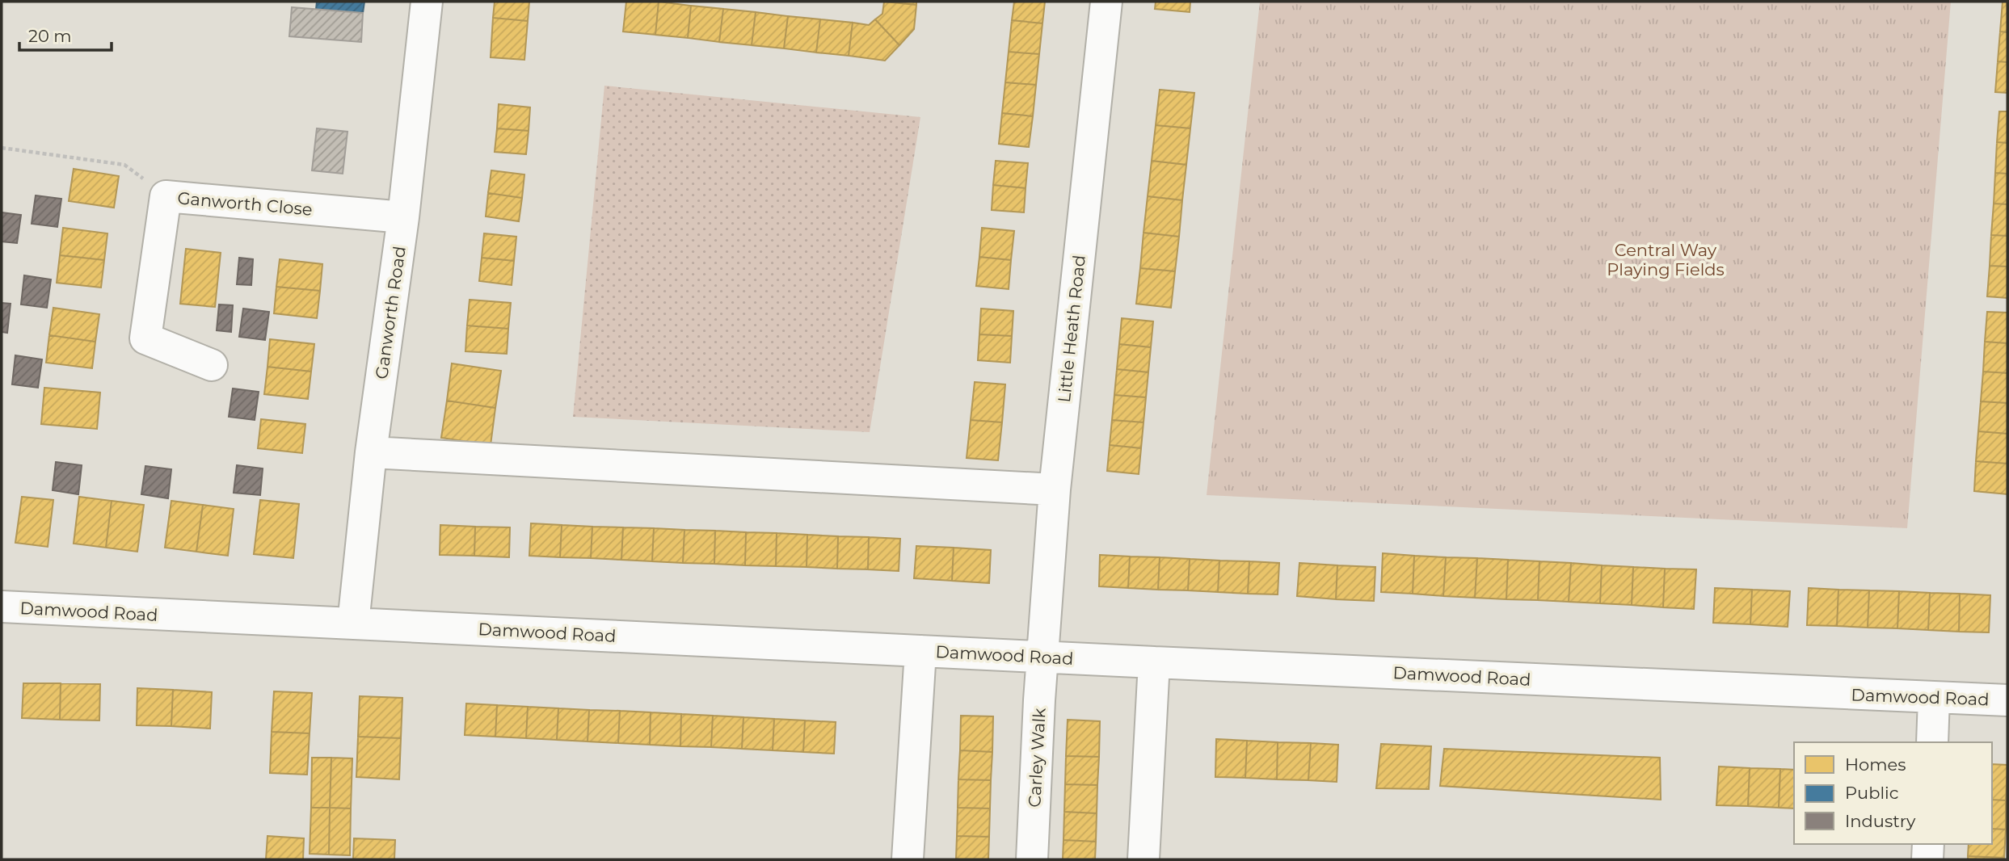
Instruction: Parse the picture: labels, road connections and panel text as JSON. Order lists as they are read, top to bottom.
{
  "streets": {
    "street": [
      "Ganworth Close",
      "Ganworth Road",
      "Little Heath Road",
      "Damwood Road",
      "Carley Walk"
    ]
  },
  "crossings": [
    ["Ganworth Close", "Ganworth Road"],
    ["Ganworth Road", "Damwood Road"],
    ["Little Heath Road", "Damwood Road"],
    ["Little Heath Road", "Carley Walk"],
    ["Damwood Road", "Carley Walk"]
  ],
  "parks": ["Central Way Playing Fields"],
  "legend": ["Homes", "Public", "Industry"],
  "scale_bar": "20 m"
}
